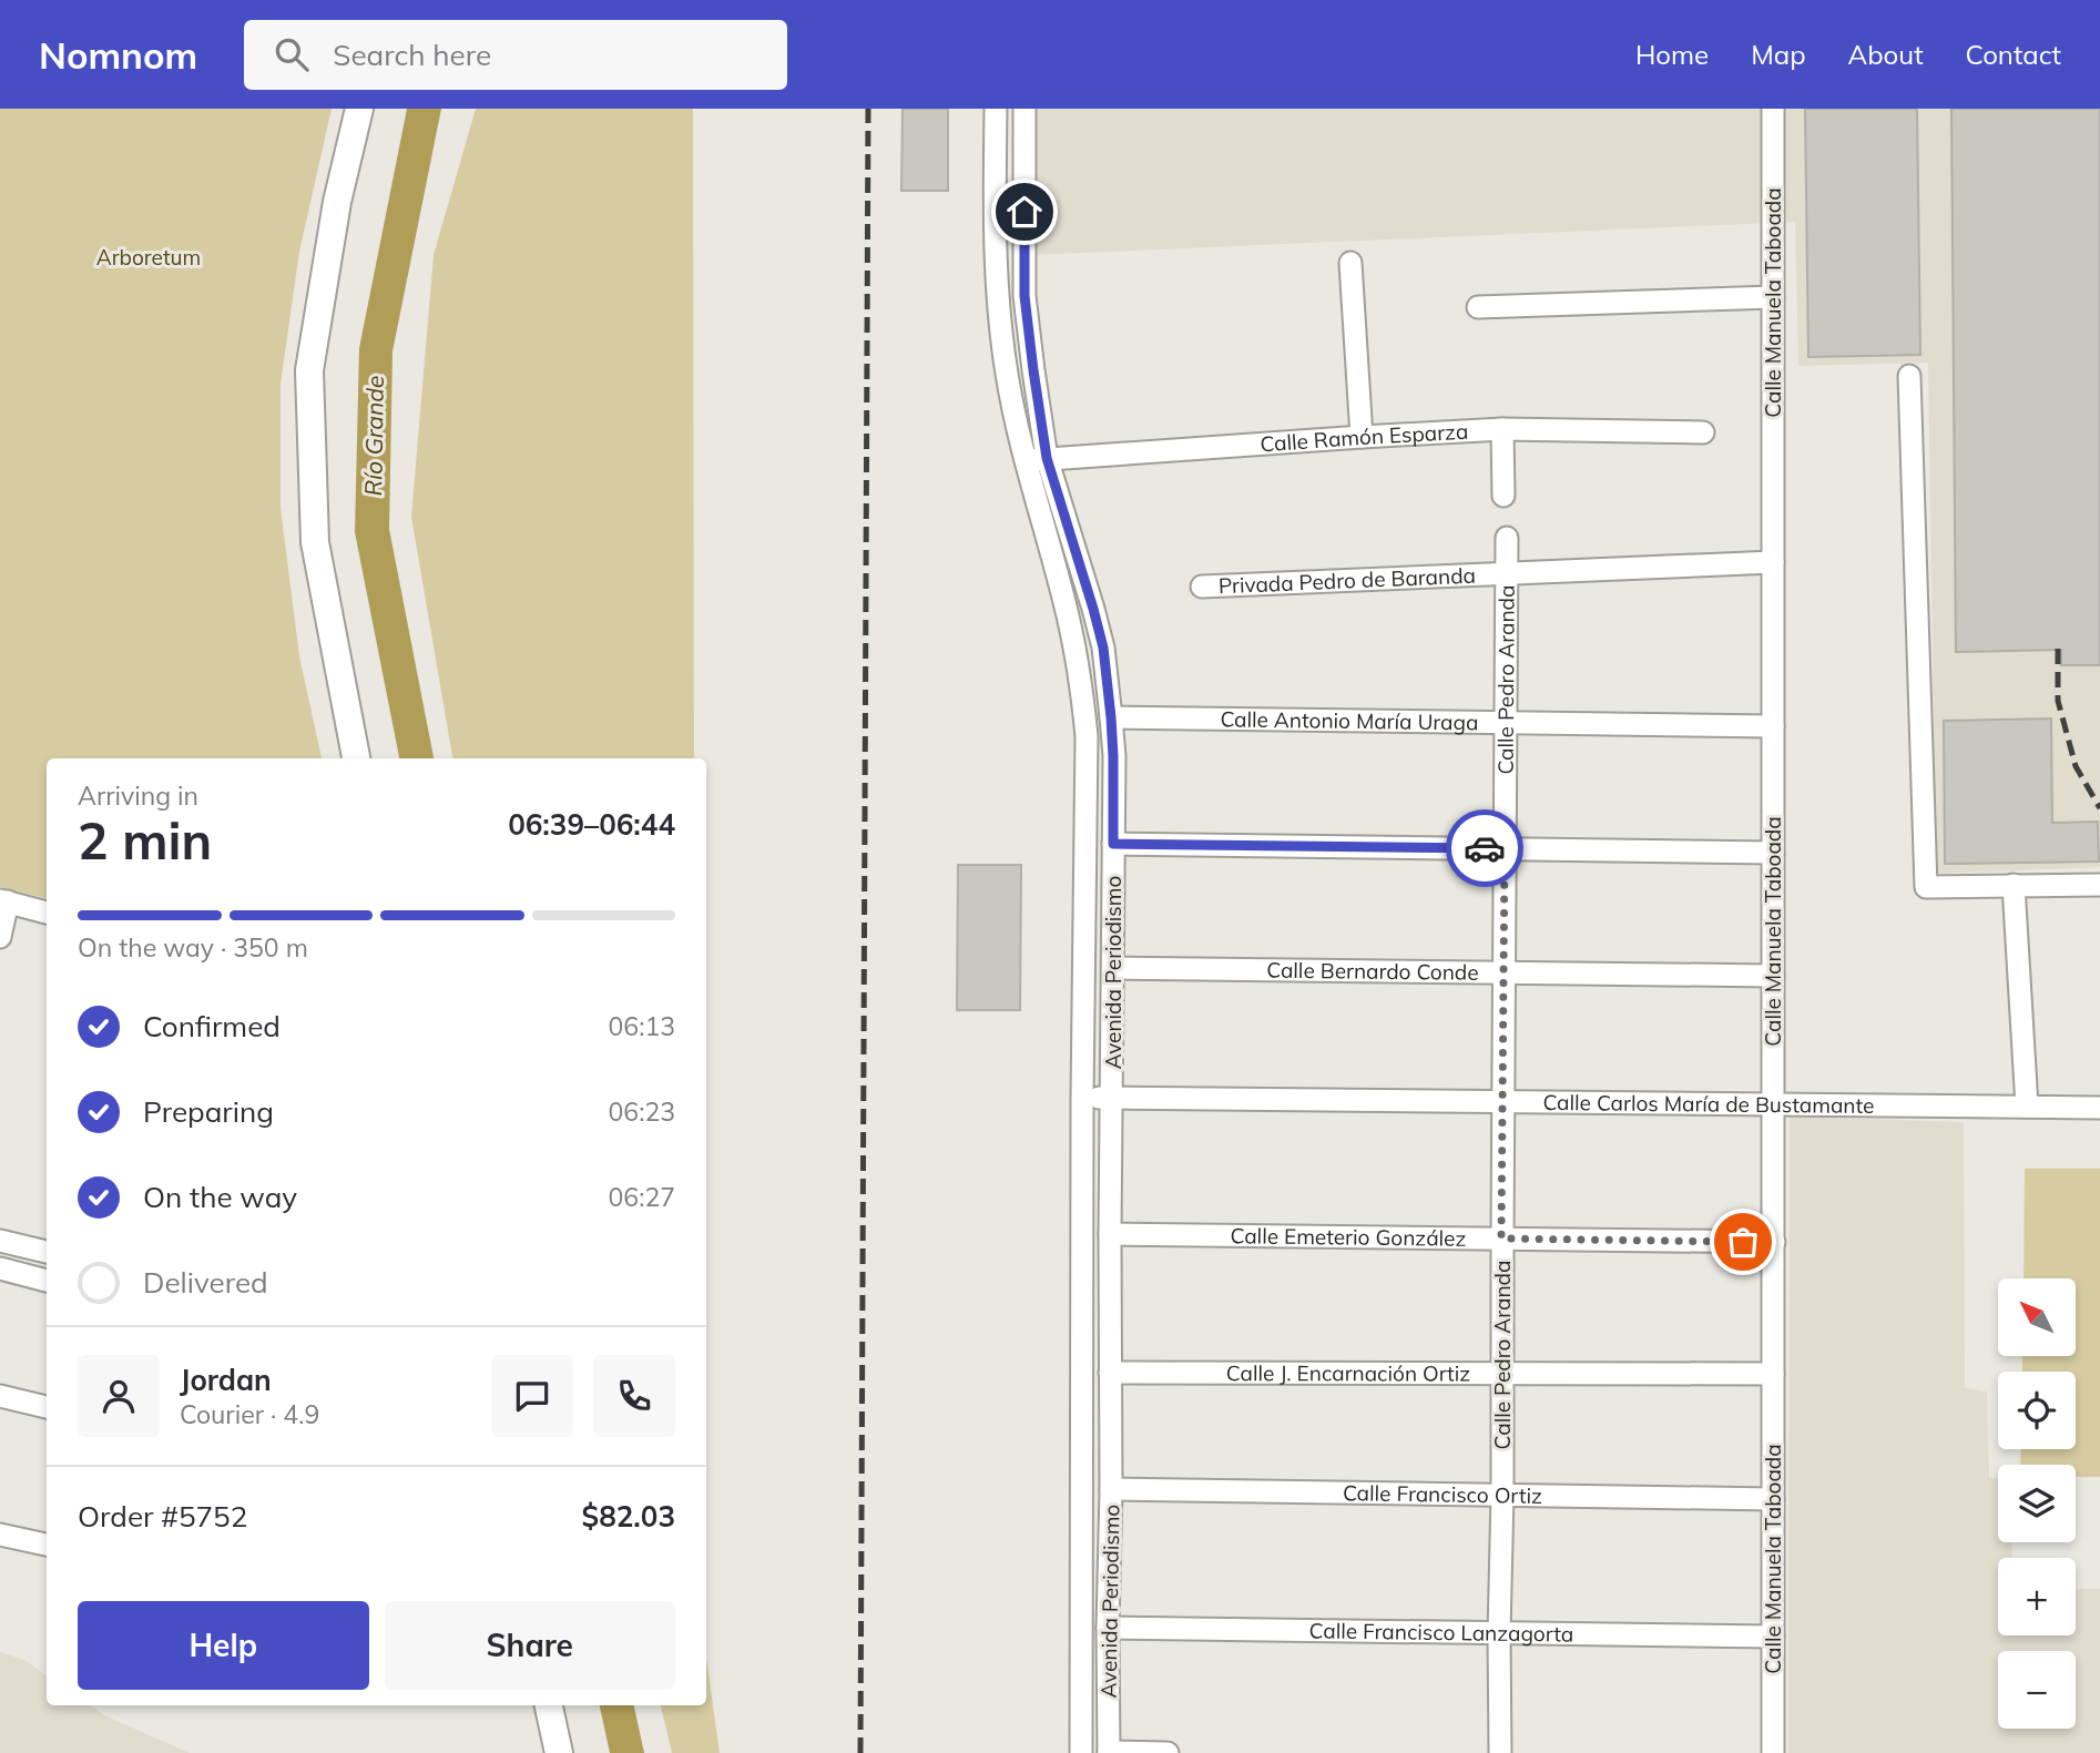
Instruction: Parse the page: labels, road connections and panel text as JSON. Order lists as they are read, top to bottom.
{
  "streets": {
    "street": [
      "Calle Manuela Taboada",
      "Calle Ramón Esparza",
      "Privada Pedro de Baranda",
      "Calle Pedro Aranda",
      "Calle Antonio María Uraga",
      "Calle Bernardo Conde",
      "Avenida Periodismo",
      "Calle Carlos María de Bustamante",
      "Calle Emeterio González",
      "Calle J. Encarnación Ortiz",
      "Calle Francisco Ortiz",
      "Calle Francisco Lanzagorta"
    ]
  },
  "crossings": [
    ["Calle Manuela Taboada", "Privada Pedro de Baranda"],
    ["Calle Manuela Taboada", "Calle Antonio María Uraga"],
    ["Calle Manuela Taboada", "Calle Bernardo Conde"],
    ["Calle Manuela Taboada", "Calle Carlos María de Bustamante"],
    ["Calle Manuela Taboada", "Calle Emeterio González"],
    ["Calle Manuela Taboada", "Calle J. Encarnación Ortiz"],
    ["Calle Manuela Taboada", "Calle Francisco Ortiz"],
    ["Calle Manuela Taboada", "Calle Francisco Lanzagorta"],
    ["Calle Ramón Esparza", "Avenida Periodismo"],
    ["Privada Pedro de Baranda", "Calle Pedro Aranda"],
    ["Calle Pedro Aranda", "Calle Antonio María Uraga"],
    ["Calle Pedro Aranda", "Calle Bernardo Conde"],
    ["Calle Pedro Aranda", "Calle Carlos María de Bustamante"],
    ["Calle Pedro Aranda", "Calle Emeterio González"],
    ["Calle Pedro Aranda", "Calle J. Encarnación Ortiz"],
    ["Calle Pedro Aranda", "Calle Francisco Ortiz"],
    ["Calle Pedro Aranda", "Calle Francisco Lanzagorta"],
    ["Calle Antonio María Uraga", "Avenida Periodismo"],
    ["Calle Bernardo Conde", "Avenida Periodismo"],
    ["Avenida Periodismo", "Calle Carlos María de Bustamante"],
    ["Avenida Periodismo", "Calle Emeterio González"],
    ["Avenida Periodismo", "Calle J. Encarnación Ortiz"],
    ["Avenida Periodismo", "Calle Francisco Ortiz"],
    ["Avenida Periodismo", "Calle Francisco Lanzagorta"]
  ],
  "water": ["Río Grande"],
  "parks": ["Arboretum"],
  "north": "top left",
  "page": {
    "header": "Nomnom",
    "search": "Search here",
    "nav": [
      "Home",
      "Map",
      "About",
      "Contact"
    ],
    "heading": ["2 min", "Arriving in", "06:39–06:44"],
    "panel": [
      "Jordan",
      "Courier · 4.9",
      "Order #5752",
      "$82.03"
    ],
    "bar": "On the way · 350 m",
    "list": [
      ["Confirmed", "06:13"],
      ["Preparing", "06:23"],
      ["On the way", "06:27"],
      "Delivered"
    ],
    "map_buttons": ["+", "−"],
    "buttons": ["Help", "Share"]
  }
}
